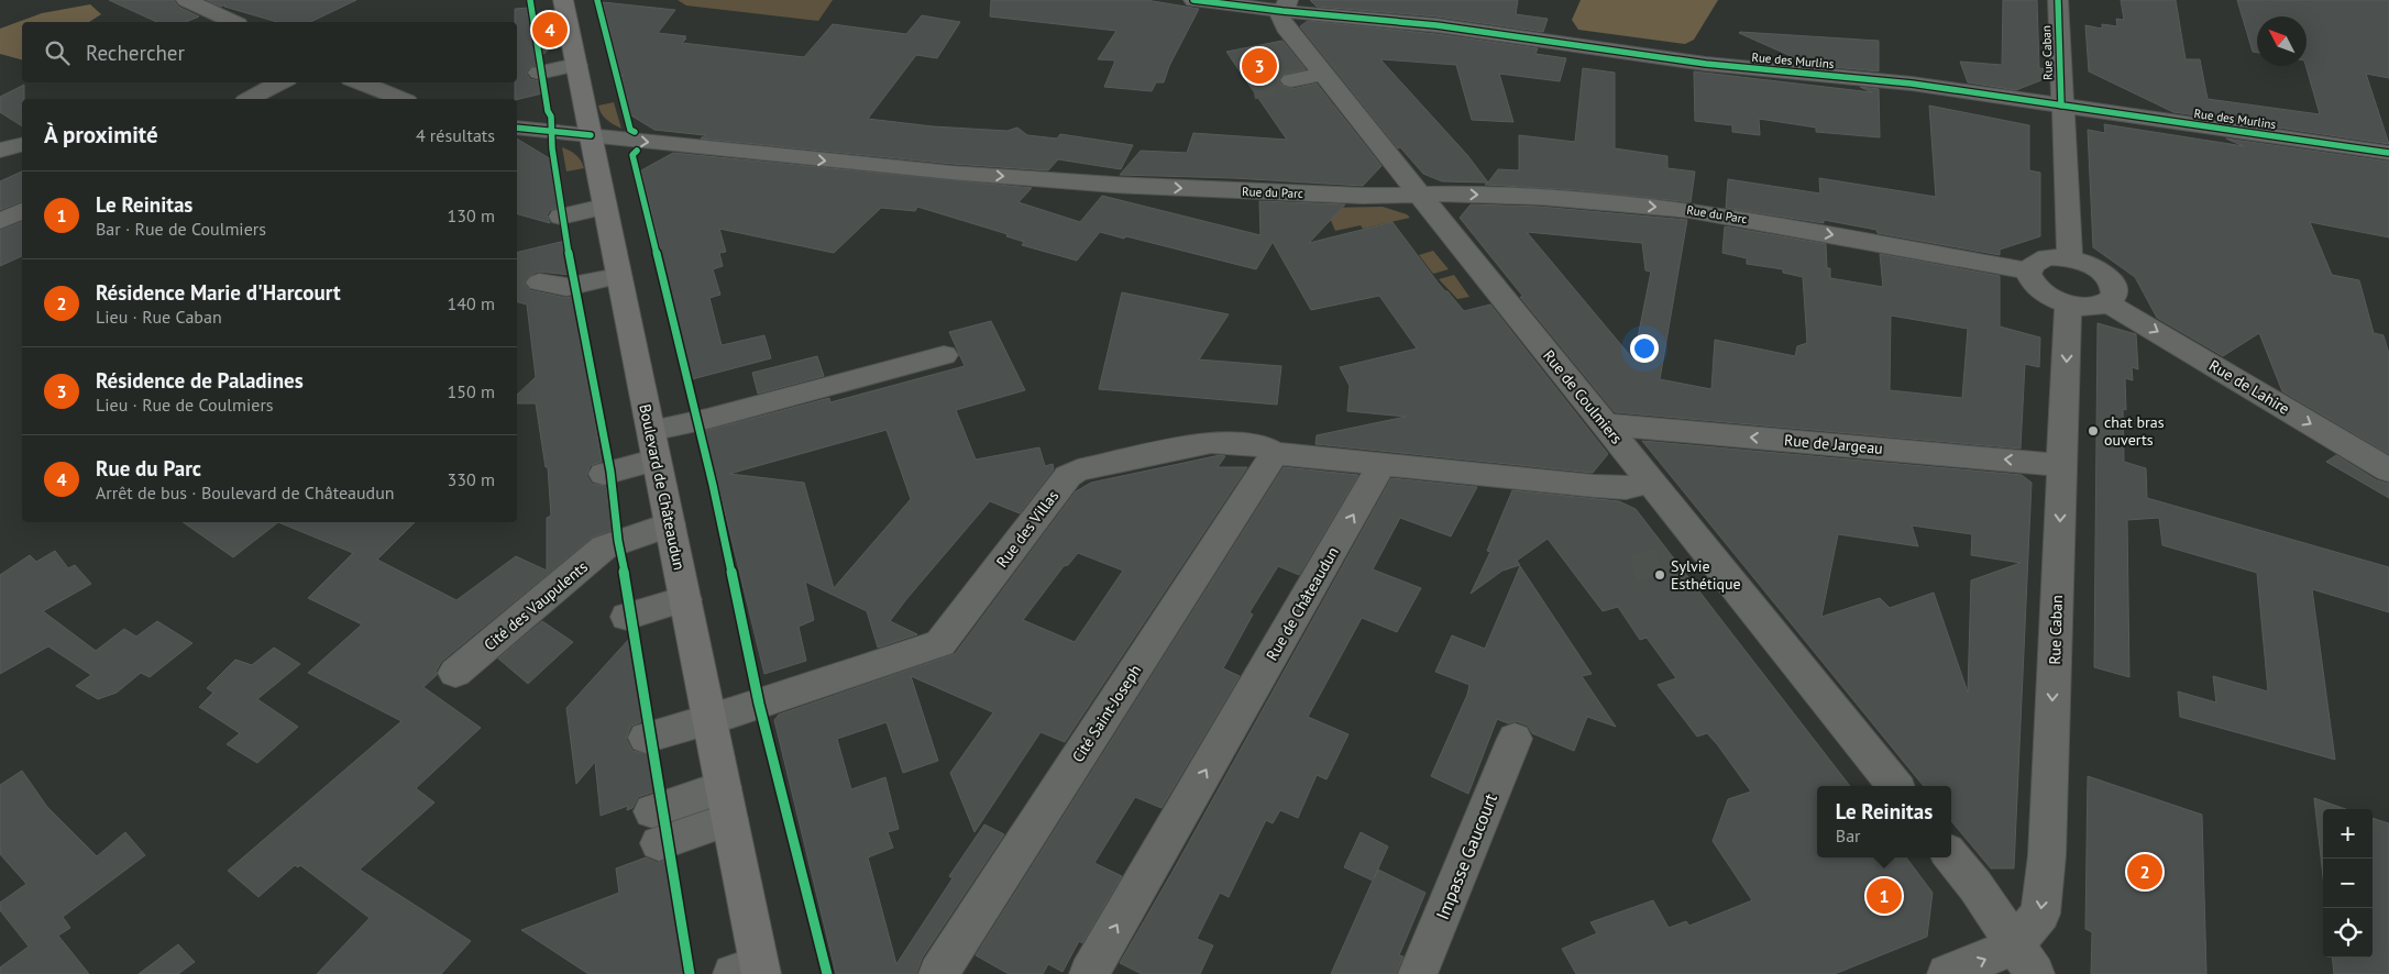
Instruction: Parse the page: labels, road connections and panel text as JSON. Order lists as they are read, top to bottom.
{
  "streets": {
    "main road": ["Boulevard de Châteaudun"],
    "street": [
      "Rue Caban",
      "Rue des Murlins",
      "Rue du Parc",
      "Rue de Lahire",
      "Rue de Coulmiers",
      "Rue de Jargeau",
      "Rue des Villas",
      "Rue de Châteaudun",
      "Cité des Vaupulents",
      "Cité Saint-Joseph",
      "Impasse Gaucourt"
    ]
  },
  "crossings": [
    ["Rue Caban", "Rue des Murlins"],
    ["Rue Caban", "Rue de Jargeau"],
    ["Rue des Murlins", "Rue de Coulmiers"],
    ["Rue du Parc", "Rue de Coulmiers"],
    ["Rue du Parc", "Boulevard de Châteaudun"],
    ["Rue de Coulmiers", "Rue de Jargeau"],
    ["Boulevard de Châteaudun", "Rue des Villas"],
    ["Boulevard de Châteaudun", "Cité des Vaupulents"],
    ["Rue des Villas", "Rue de Châteaudun"],
    ["Rue des Villas", "Cité Saint-Joseph"]
  ],
  "one_way": [
    "Rue Caban",
    "Rue du Parc",
    "Rue de Lahire",
    "Rue de Jargeau",
    "Rue de Châteaudun"
  ],
  "places": ["chat bras ouverts", "Sylvie Esthétique"],
  "north": "top left",
  "page": {
    "pins": [
      "4",
      "3",
      "2",
      "1"
    ],
    "search": "Rechercher",
    "heading": ["À proximité", "4 résultats"],
    "list": [
      {
        "mark": "1",
        "name": "Le Reinitas",
        "note": "Bar · Rue de Coulmiers",
        "value": "130 m"
      },
      {
        "mark": "2",
        "name": "Résidence Marie d'Harcourt",
        "note": "Lieu · Rue Caban",
        "value": "140 m"
      },
      {
        "mark": "3",
        "name": "Résidence de Paladines",
        "note": "Lieu · Rue de Coulmiers",
        "value": "150 m"
      },
      {
        "mark": "4",
        "name": "Rue du Parc",
        "note": "Arrêt de bus · Boulevard de Châteaudun",
        "value": "330 m"
      }
    ],
    "popup": ["Le Reinitas", "Bar"],
    "map_buttons": ["+", "−"]
  }
}
